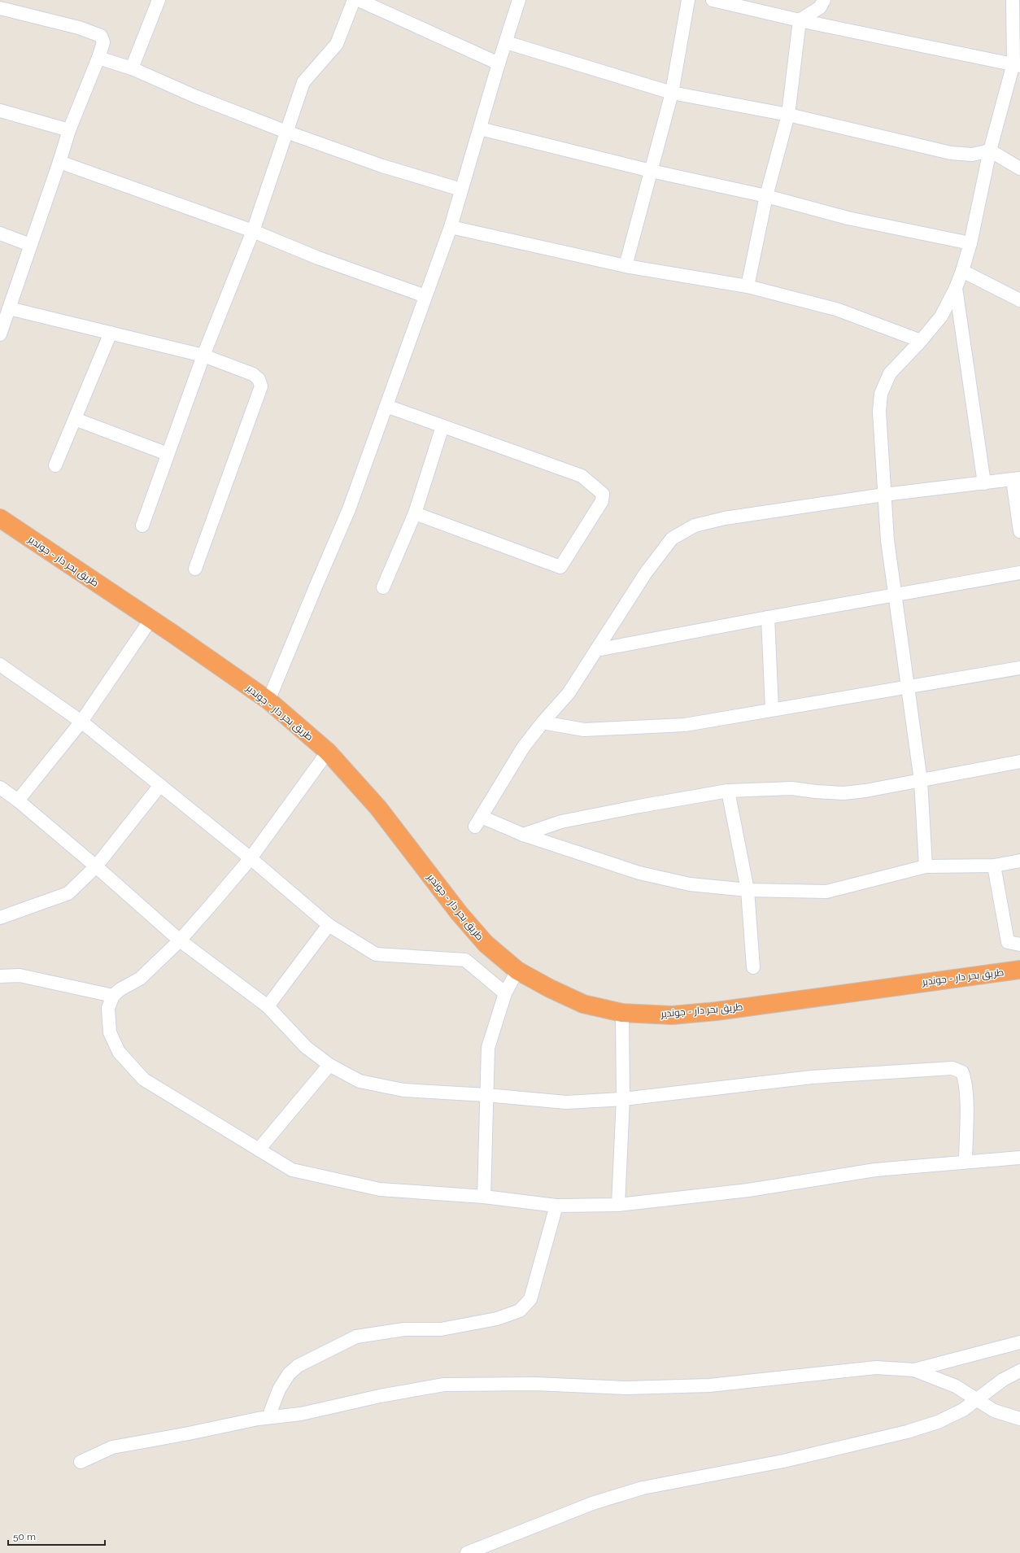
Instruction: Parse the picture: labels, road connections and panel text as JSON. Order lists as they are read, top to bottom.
{
  "streets": {
    "highway": ["طريق بحر دار - جوندير"]
  },
  "scale_bar": "50 m"
}
